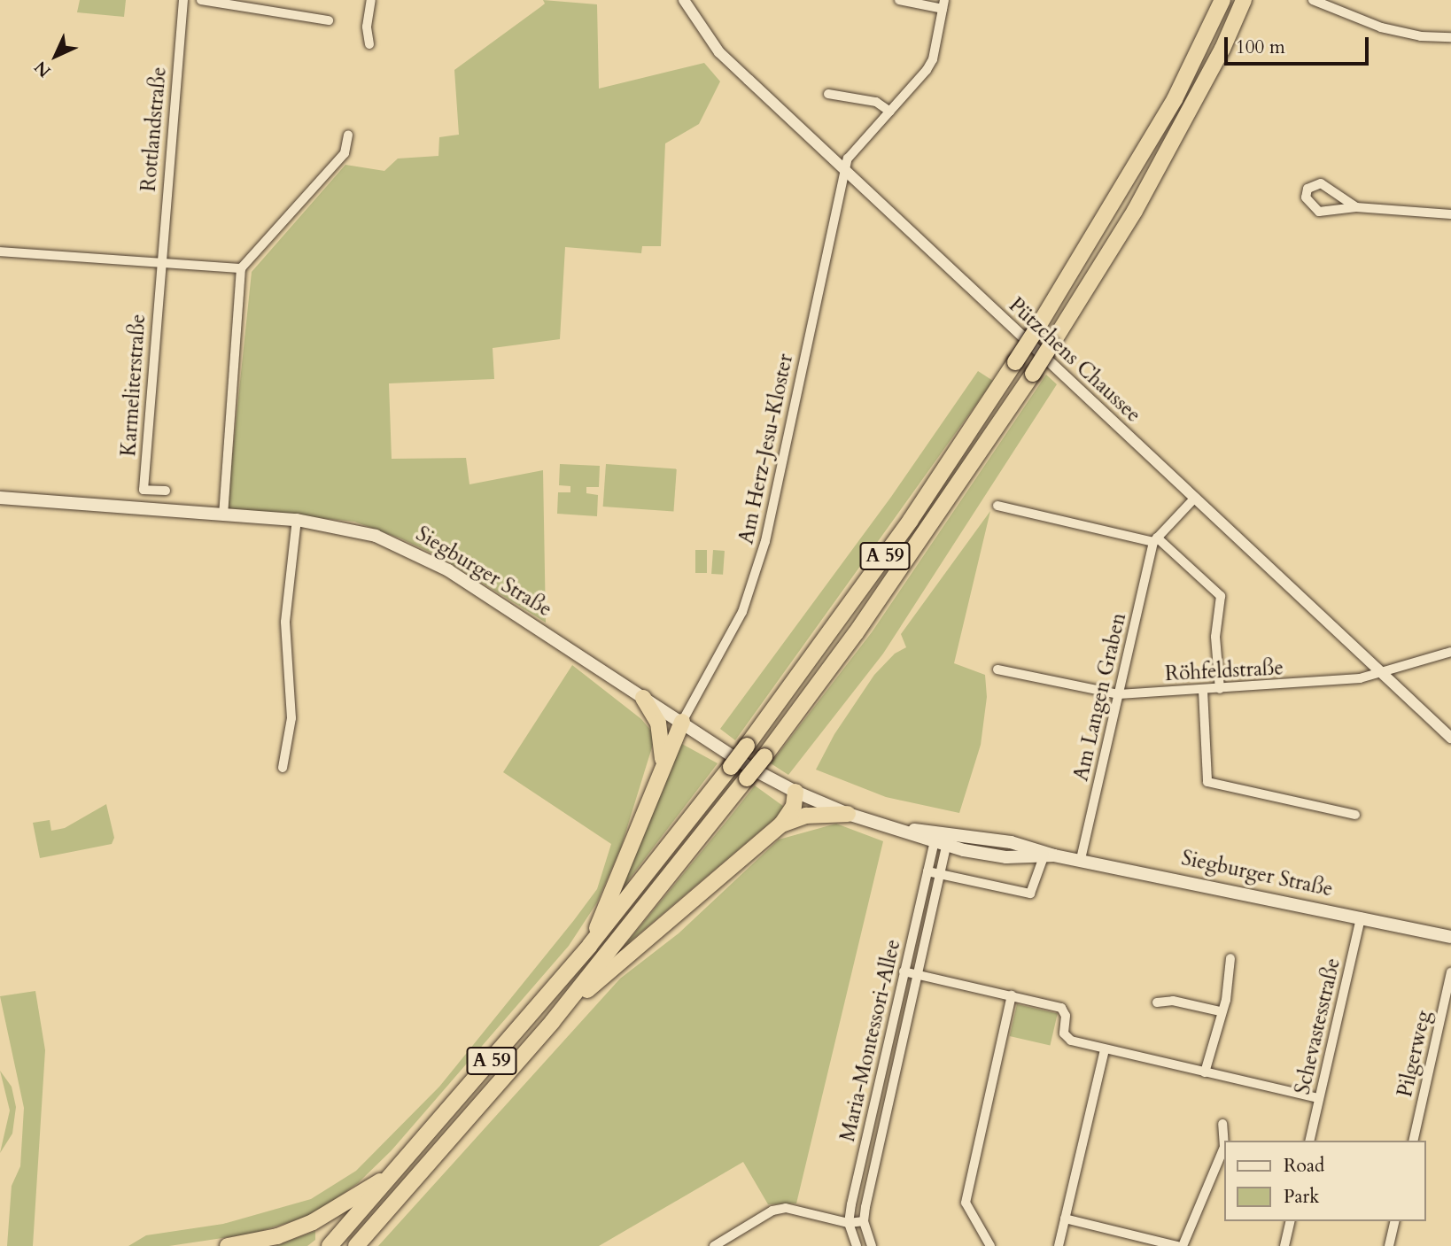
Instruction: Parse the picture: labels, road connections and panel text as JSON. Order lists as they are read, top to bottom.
{
  "streets": {
    "highway": ["A 59"],
    "main road": ["Siegburger Straße"],
    "street": [
      "Rottlandstraße",
      "Pützchens Chaussee",
      "Karmeliterstraße",
      "Am Herz-Jesu-Kloster",
      "Röhfeldstraße",
      "Am Langen Graben",
      "Schevastesstraße",
      "Maria-Montessori-Allee",
      "Pilgerweg"
    ]
  },
  "crossings": [
    ["Rottlandstraße", "Karmeliterstraße"],
    ["Pützchens Chaussee", "Am Herz-Jesu-Kloster"],
    ["Pützchens Chaussee", "Röhfeldstraße"],
    ["Am Herz-Jesu-Kloster", "Siegburger Straße"],
    ["Siegburger Straße", "Am Langen Graben"],
    ["Siegburger Straße", "Schevastesstraße"],
    ["Siegburger Straße", "Maria-Montessori-Allee"],
    ["Röhfeldstraße", "Am Langen Graben"]
  ],
  "legend": ["Road", "Park"],
  "scale_bar": "100 m",
  "north": "bottom left"
}
